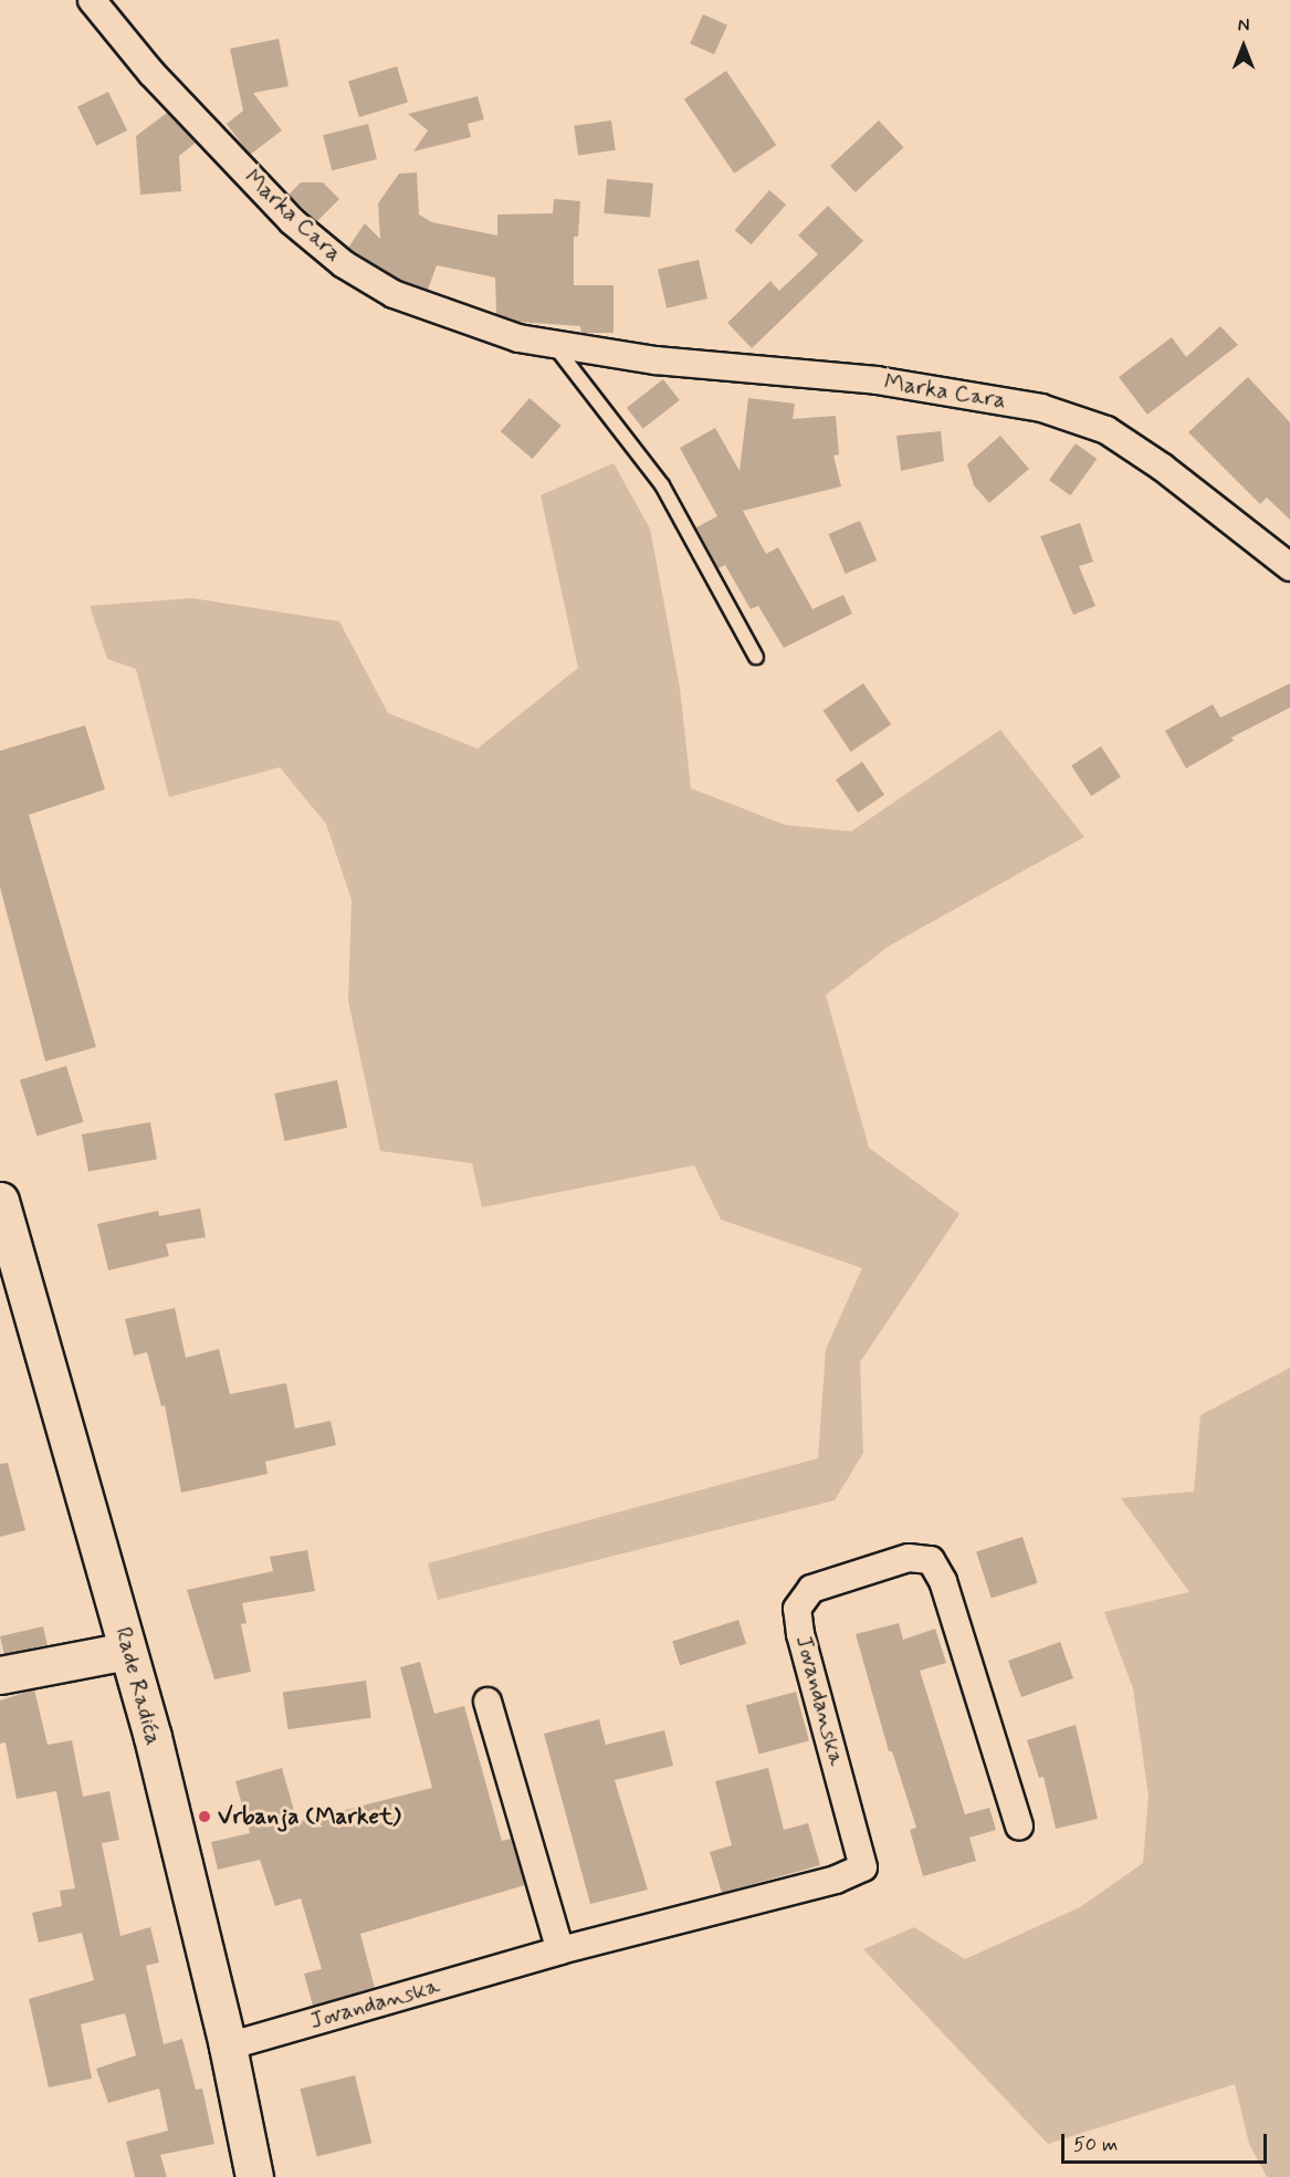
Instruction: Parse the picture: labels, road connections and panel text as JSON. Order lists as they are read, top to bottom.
{
  "streets": {
    "main road": ["Rade Radića"],
    "street": ["Marka Cara", "Jovandanska"]
  },
  "crossings": [
    ["Rade Radića", "Jovandanska"]
  ],
  "places": ["Vrbanja (Market)"],
  "scale_bar": "50 m",
  "north": "top"
}
